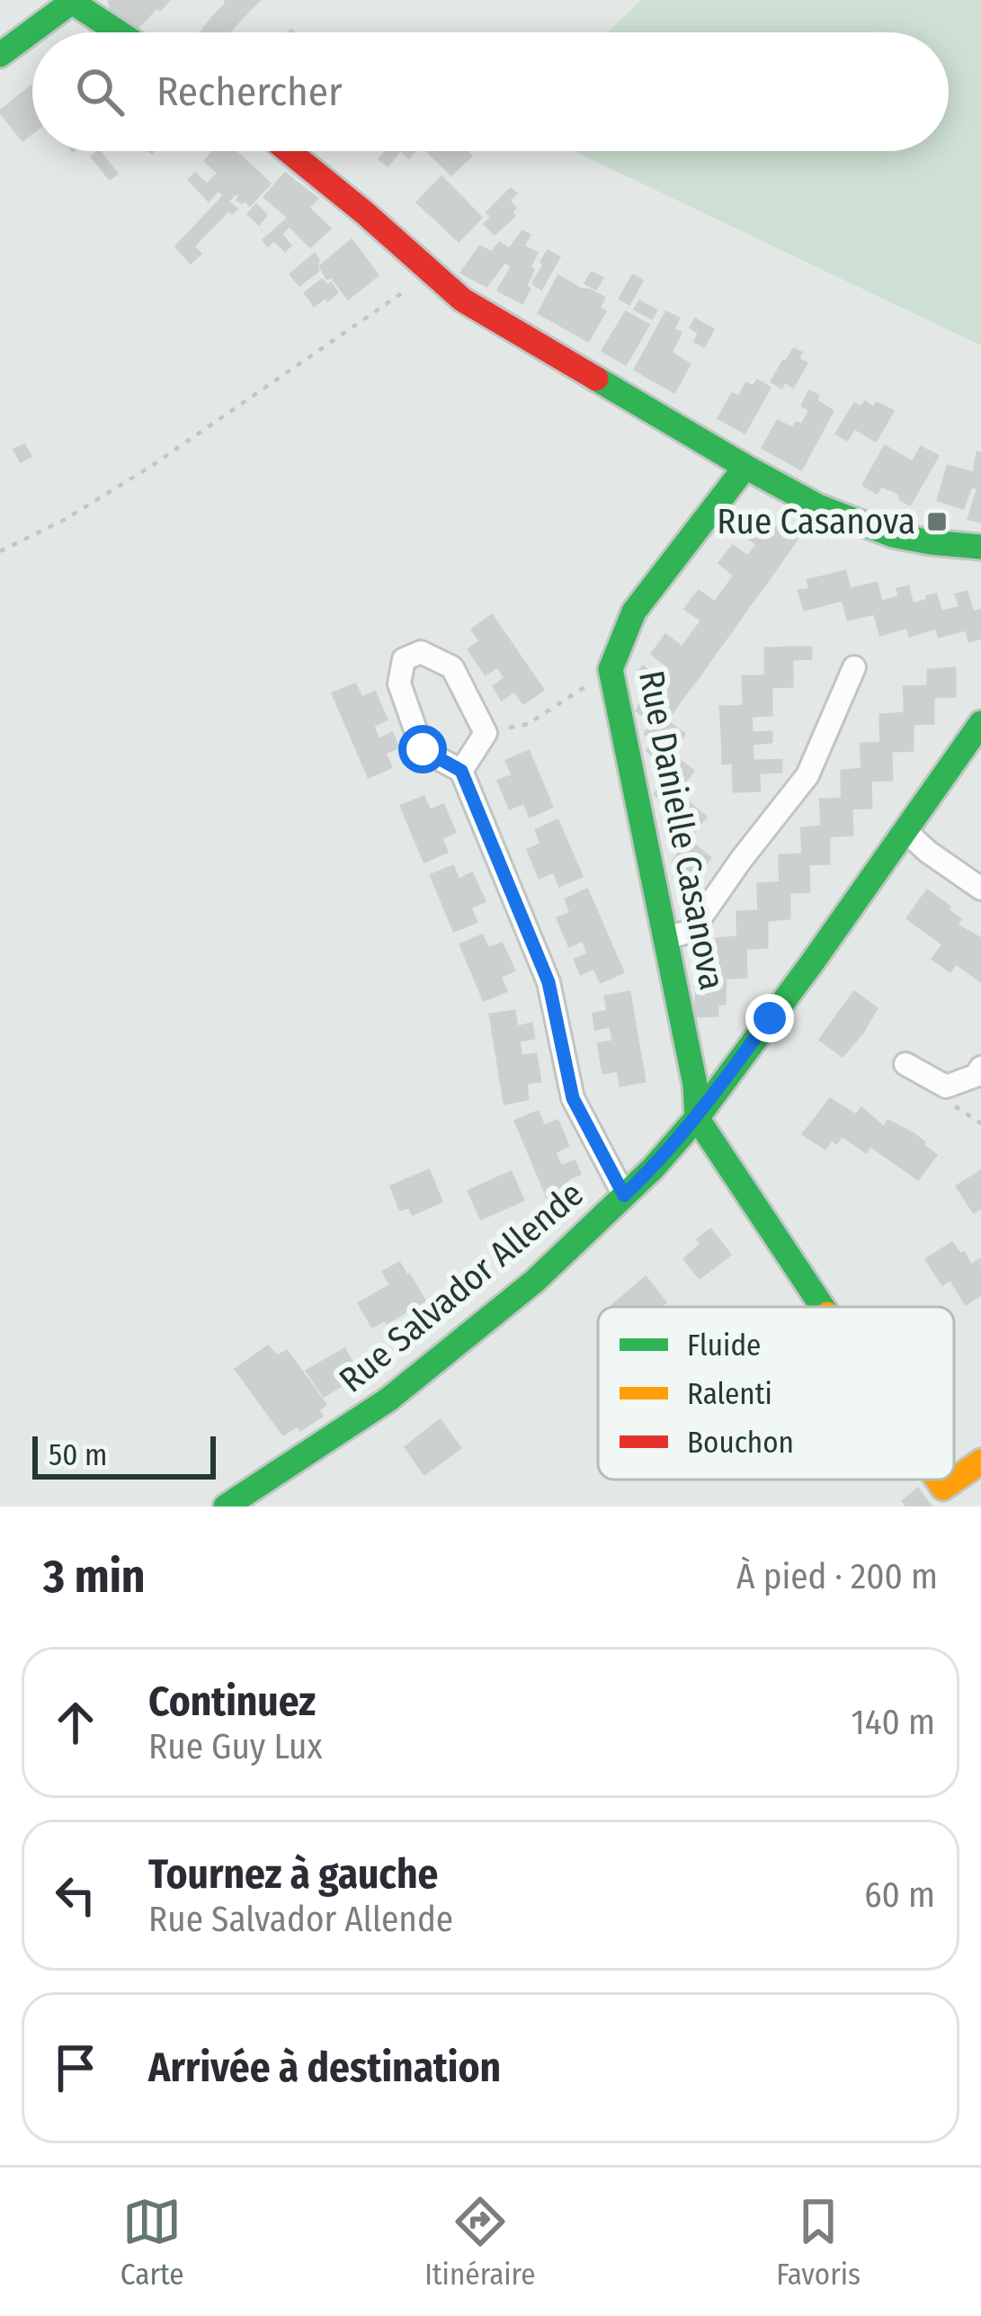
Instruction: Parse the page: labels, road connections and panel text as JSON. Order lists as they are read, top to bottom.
{
  "streets": {
    "street": ["Rue Danielle Casanova", "Rue Salvador Allende"]
  },
  "crossings": [
    ["Rue Danielle Casanova", "Rue Salvador Allende"]
  ],
  "places": {
    "transit": ["Rue Casanova"]
  },
  "legend": ["Fluide", "Ralenti", "Bouchon"],
  "scale_bar": "50 m",
  "page": {
    "search": "Rechercher",
    "scale": "50 m",
    "heading": ["3 min", "À pied · 200 m"],
    "list": [
      ["Continuez", "Rue Guy Lux", "140 m"],
      ["Tournez à gauche", "Rue Salvador Allende", "60 m"],
      "Arrivée à destination"
    ],
    "nav": ["Carte", "Itinéraire", "Favoris"]
  }
}
